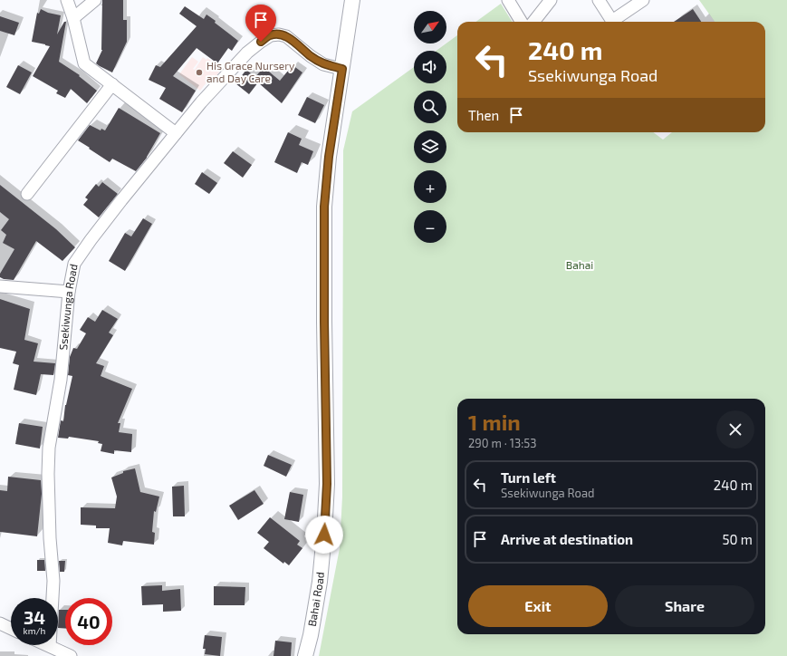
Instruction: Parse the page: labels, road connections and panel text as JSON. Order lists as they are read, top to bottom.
{
  "streets": {
    "street": ["Ssekiwunga Road", "Bahai Road"]
  },
  "crossings": [
    ["Ssekiwunga Road", "Bahai Road"]
  ],
  "parks": ["Bahai"],
  "places": ["His Grace Nursery and Day Care"],
  "north": "top right",
  "page": {
    "map_buttons": ["+", "−"],
    "turn": ["240 m", "Ssekiwunga Road"],
    "then": "Then",
    "heading": ["1 min", "290 m · 13:53"],
    "list": [
      {
        "name": "Turn left",
        "note": "Ssekiwunga Road",
        "value": "240 m"
      },
      {
        "name": "Arrive at destination",
        "value": "50 m"
      }
    ],
    "buttons": ["Exit", "Share"],
    "speed": "34 km/h",
    "limit": "40"
  }
}
